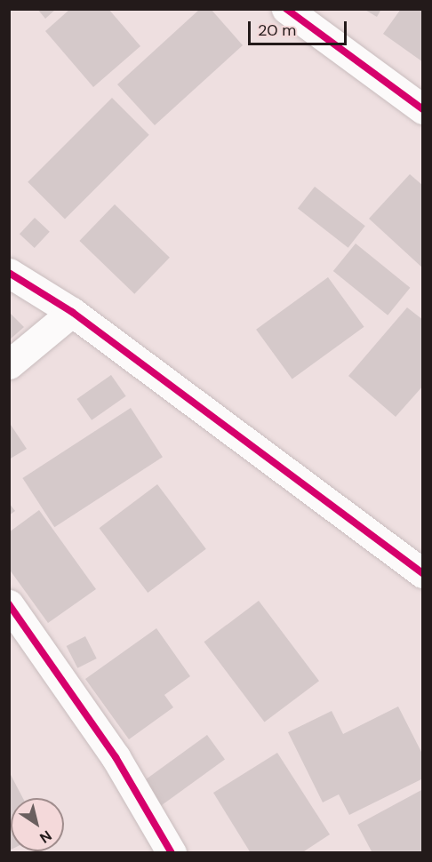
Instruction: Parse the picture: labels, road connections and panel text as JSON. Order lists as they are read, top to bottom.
{
  "scale_bar": "20 m",
  "north": "bottom right"
}
